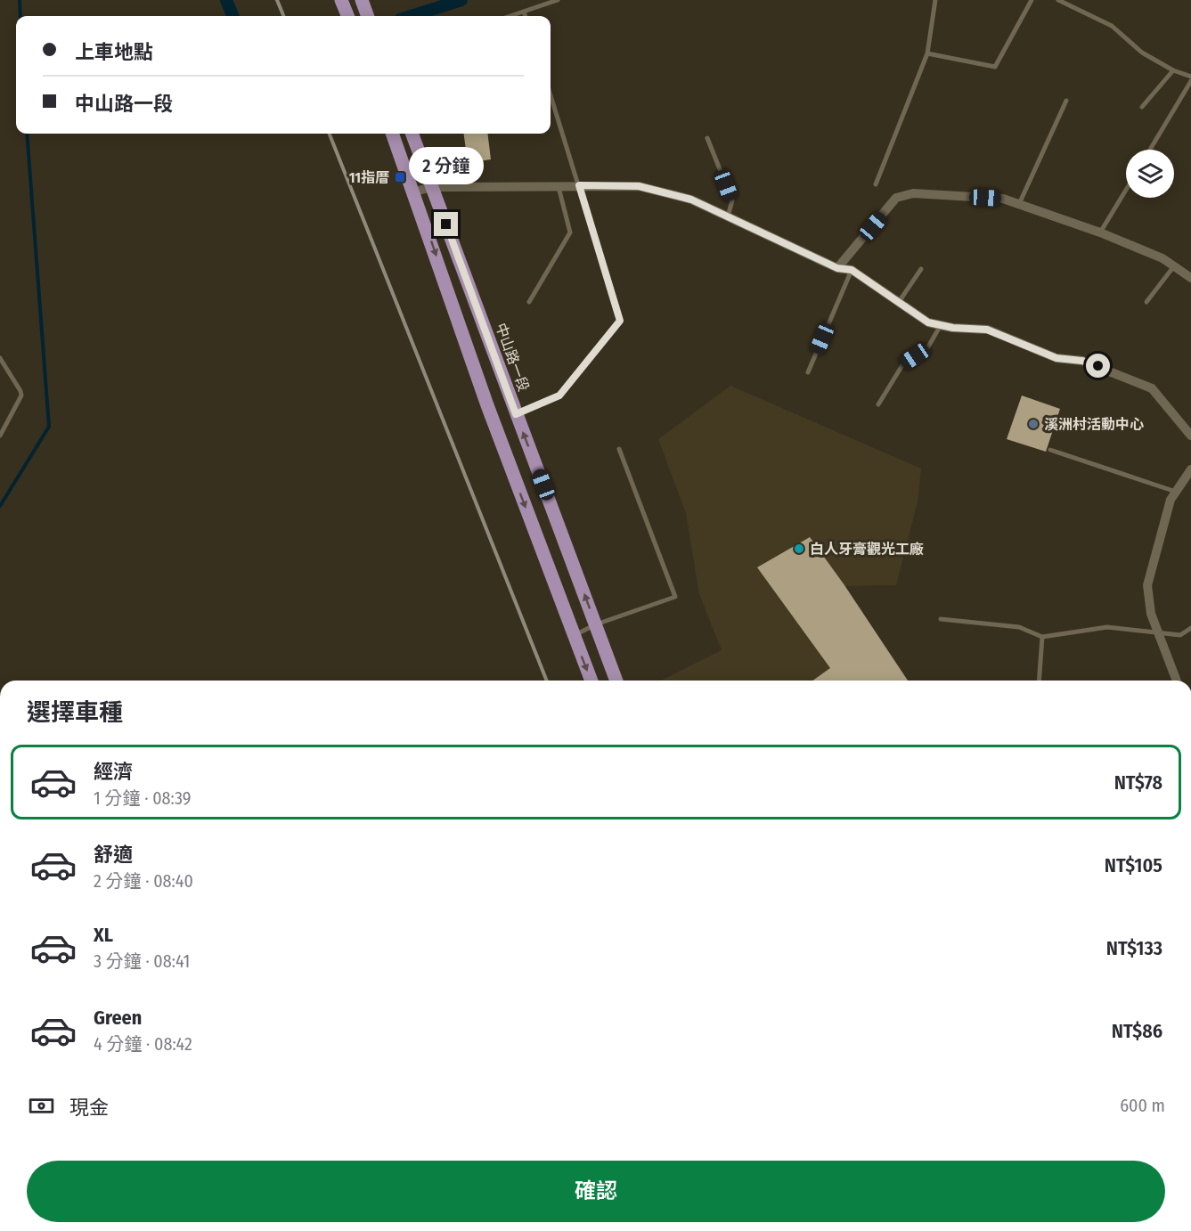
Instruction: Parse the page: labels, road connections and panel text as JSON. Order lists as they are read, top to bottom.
{
  "streets": {
    "main road": ["中山路一段"]
  },
  "places": {
    "transit": ["11指厝"],
    "other": ["溪洲村活動中心", "白人牙膏觀光工廠"]
  },
  "page": {
    "banner": ["上車地點", "中山路一段"],
    "bubble": "2 分鐘",
    "heading": "選擇車種",
    "list": [
      {
        "name": "經濟",
        "note": "1 分鐘 · 08:39",
        "value": "NT$78"
      },
      {
        "name": "舒適",
        "note": "2 分鐘 · 08:40",
        "value": "NT$105"
      },
      {
        "name": "XL",
        "note": "3 分鐘 · 08:41",
        "value": "NT$133"
      },
      {
        "name": "Green",
        "note": "4 分鐘 · 08:42",
        "value": "NT$86"
      }
    ],
    "pay": ["現金", "600 m"],
    "buttons": "確認"
  }
}
